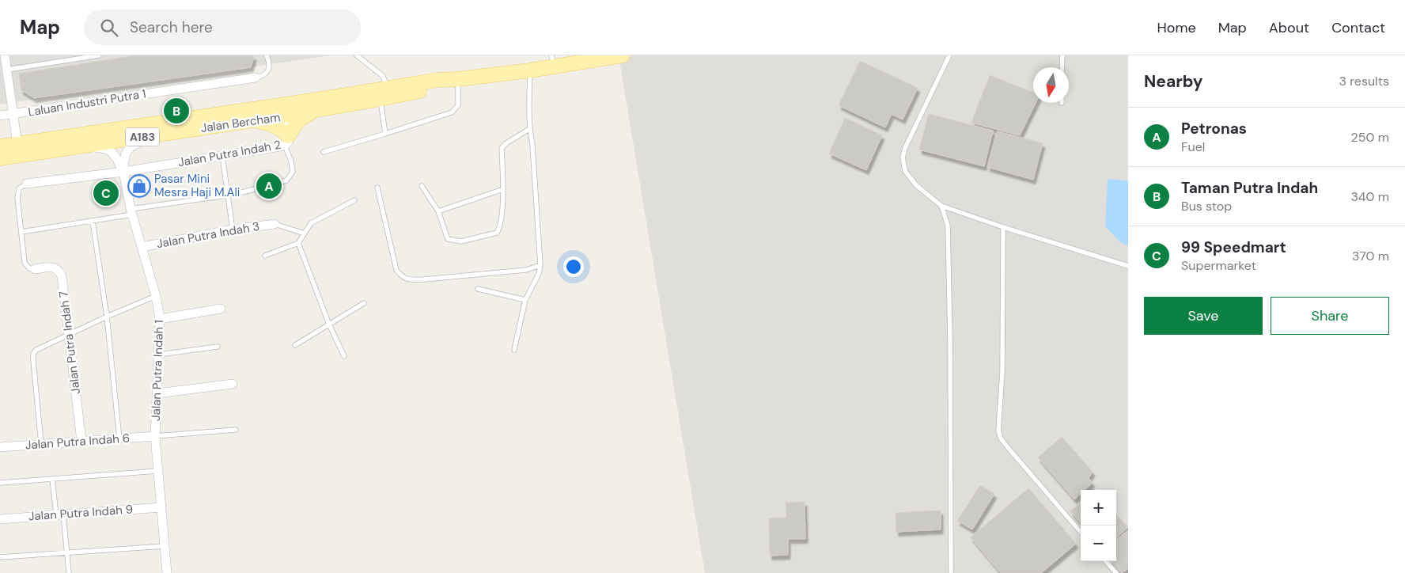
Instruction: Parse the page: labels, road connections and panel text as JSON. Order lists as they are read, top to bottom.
{
  "streets": {
    "main road": ["Jalan Bercham", "A183"],
    "street": [
      "Laluan Industri Putra 1",
      "Jalan Putra Indah 2",
      "Jalan Putra Indah 3",
      "Jalan Putra Indah 7",
      "Jalan Putra Indah 1",
      "Jalan Putra Indah 6",
      "Jalan Putra Indah 9"
    ]
  },
  "crossings": [
    ["Jalan Bercham", "Jalan Putra Indah 2"],
    ["Jalan Bercham", "Jalan Putra Indah 1"],
    ["Jalan Putra Indah 2", "Jalan Putra Indah 1"],
    ["Jalan Putra Indah 3", "Jalan Putra Indah 1"],
    ["Jalan Putra Indah 7", "Jalan Putra Indah 6"],
    ["Jalan Putra Indah 1", "Jalan Putra Indah 6"],
    ["Jalan Putra Indah 1", "Jalan Putra Indah 9"]
  ],
  "places": {
    "shop": ["Pasar Mini Mesra Haji M.Ali"]
  },
  "north": "bottom",
  "page": {
    "header": "Map",
    "search": "Search here",
    "nav": [
      "Home",
      "Map",
      "About",
      "Contact"
    ],
    "heading": ["Nearby", "3 results"],
    "pins": ["B", "A", "C"],
    "list": [
      {
        "mark": "A",
        "name": "Petronas",
        "note": "Fuel",
        "value": "250 m"
      },
      {
        "mark": "B",
        "name": "Taman Putra Indah",
        "note": "Bus stop",
        "value": "340 m"
      },
      {
        "mark": "C",
        "name": "99 Speedmart",
        "note": "Supermarket",
        "value": "370 m"
      }
    ],
    "buttons": ["Save", "Share"],
    "map_buttons": ["+", "−"]
  }
}
